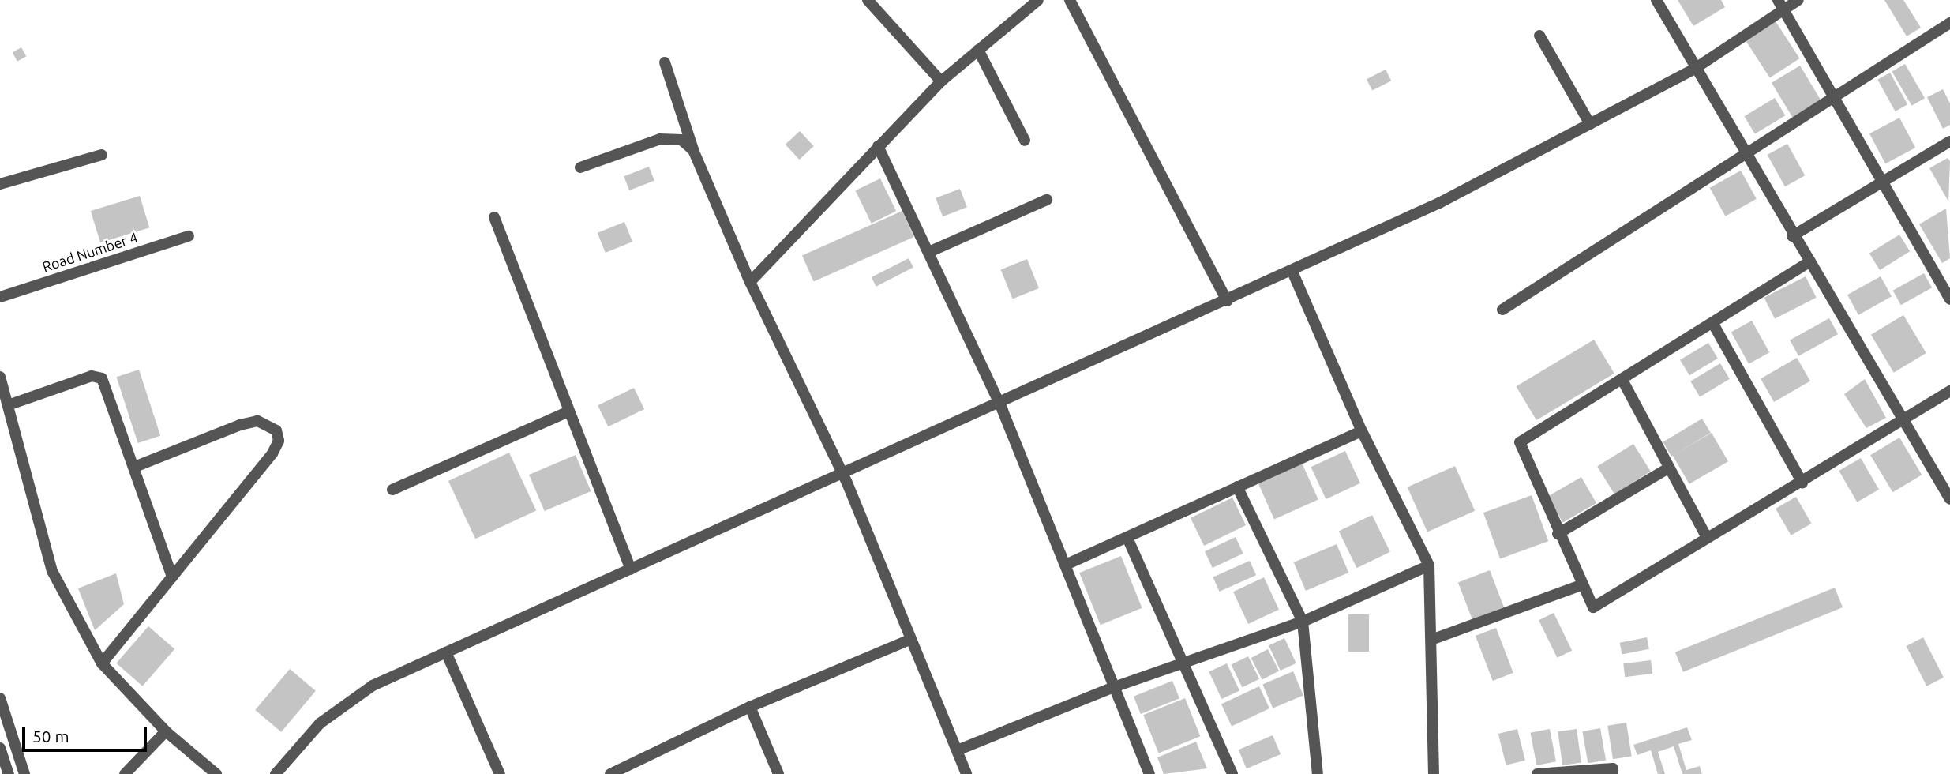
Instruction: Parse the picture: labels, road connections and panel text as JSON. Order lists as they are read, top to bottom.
{
  "streets": {
    "street": ["Road Number 4"]
  },
  "scale_bar": "50 m"
}
